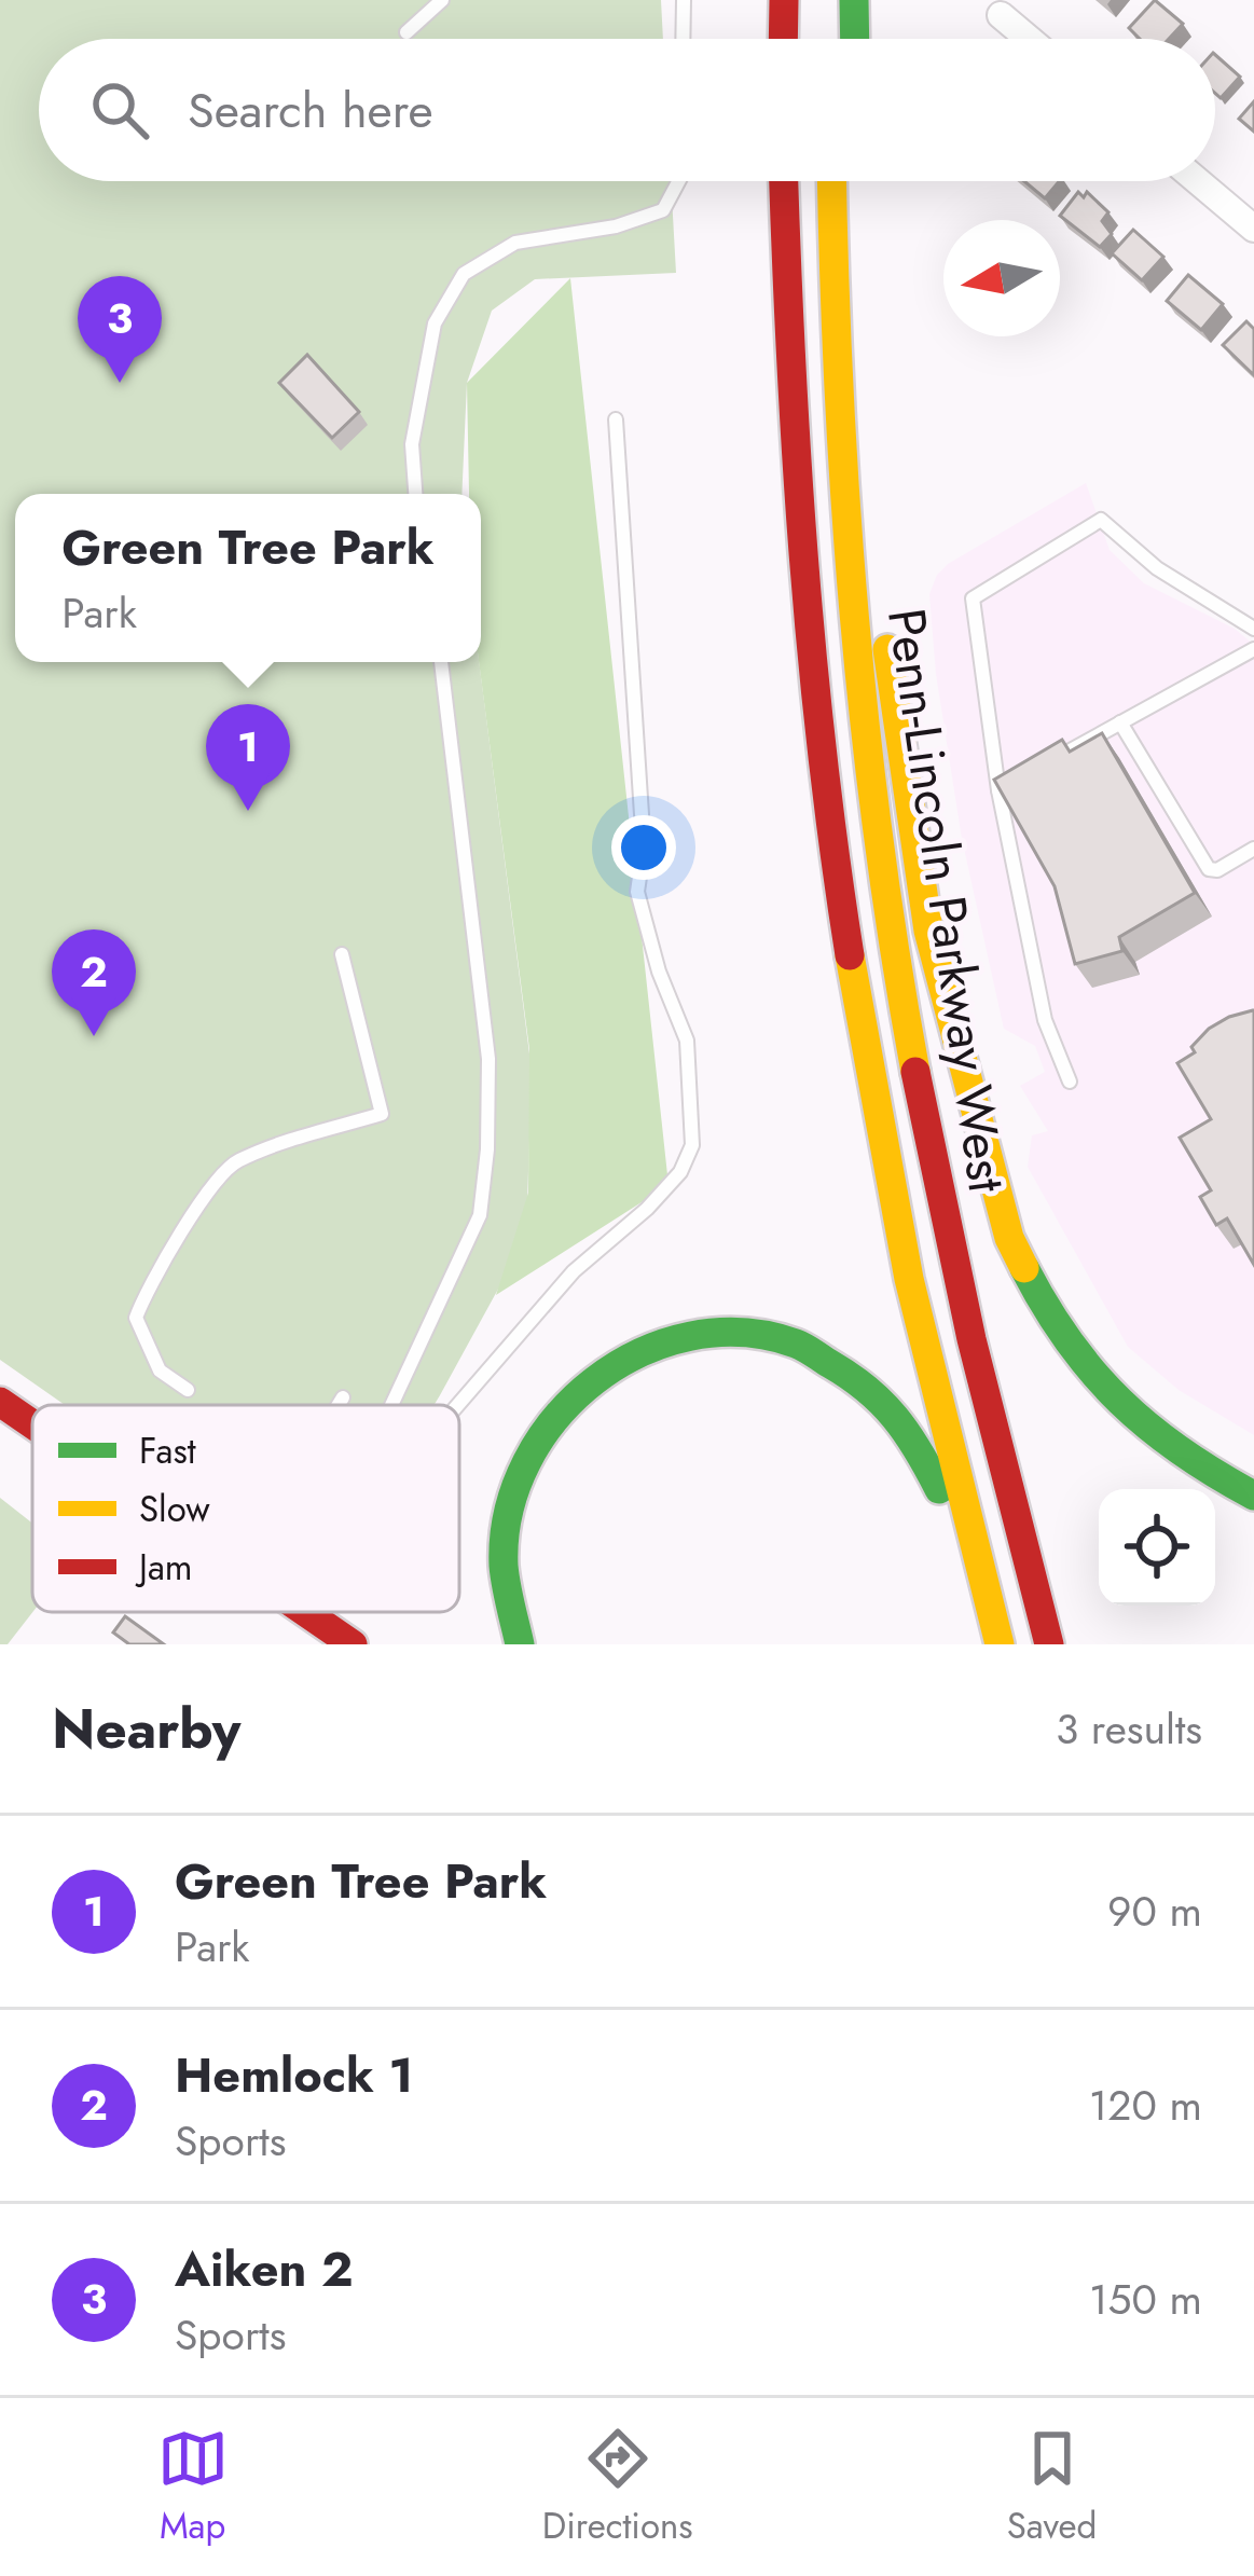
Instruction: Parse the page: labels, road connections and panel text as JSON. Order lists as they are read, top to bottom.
{
  "streets": {
    "main road": ["Penn-Lincoln Parkway West"]
  },
  "legend": ["Fast", "Slow", "Jam"],
  "north": "left",
  "page": {
    "search": "Search here",
    "pins": ["3", "1", "2"],
    "popup": ["Green Tree Park", "Park"],
    "heading": ["Nearby", "3 results"],
    "list": [
      {
        "mark": "1",
        "name": "Green Tree Park",
        "note": "Park",
        "value": "90 m"
      },
      {
        "mark": "2",
        "name": "Hemlock 1",
        "note": "Sports",
        "value": "120 m"
      },
      {
        "mark": "3",
        "name": "Aiken 2",
        "note": "Sports",
        "value": "150 m"
      }
    ],
    "nav": ["Map", "Directions", "Saved"]
  }
}
